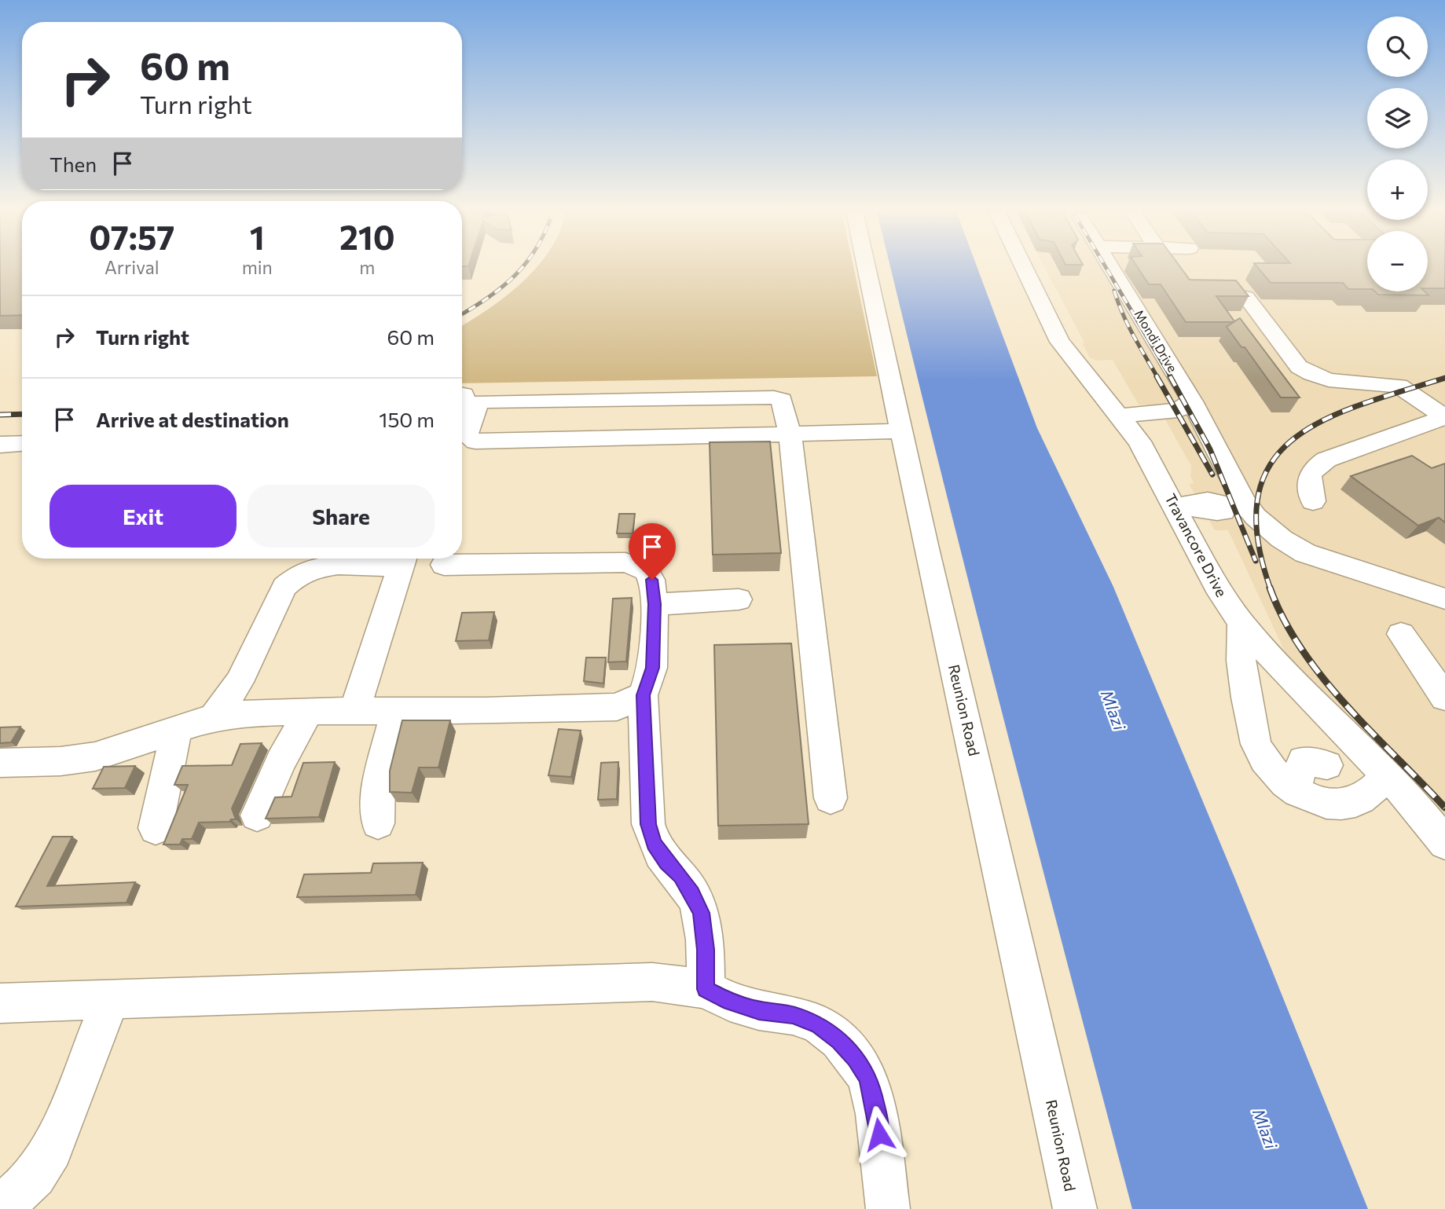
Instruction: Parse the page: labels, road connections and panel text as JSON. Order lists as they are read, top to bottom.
{
  "streets": {
    "street": ["Mondi Drive", "Travancore Drive", "Reunion Road"]
  },
  "water": ["Mlazi"],
  "page": {
    "map_buttons": ["+", "−"],
    "turn": ["60 m", "Turn right"],
    "then": "Then",
    "eta": [
      "07:57",
      "Arrival",
      "1",
      "min",
      "210",
      "m"
    ],
    "list": [
      {
        "name": "Turn right",
        "value": "60 m"
      },
      {
        "name": "Arrive at destination",
        "value": "150 m"
      }
    ],
    "buttons": ["Exit", "Share"]
  }
}
